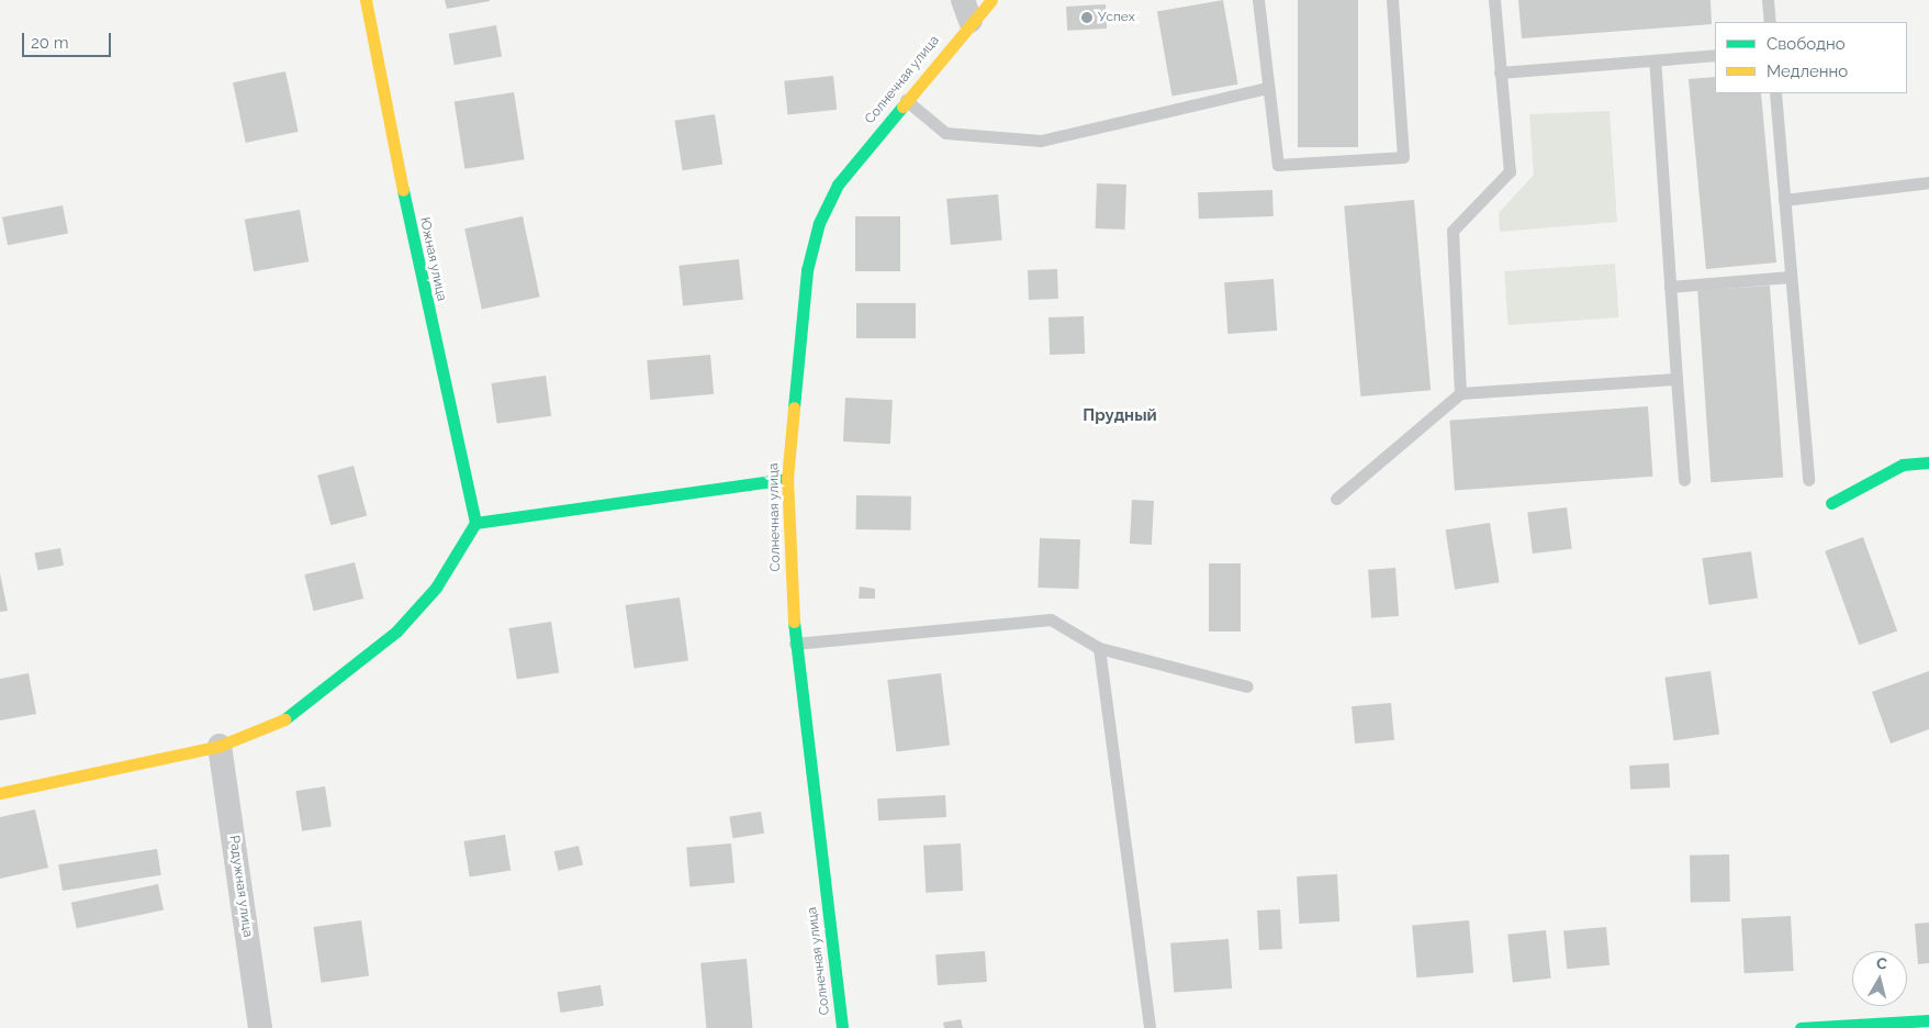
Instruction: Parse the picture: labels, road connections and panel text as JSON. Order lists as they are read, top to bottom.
{
  "streets": {
    "street": ["Солнечная улица", "Южная улица", "Радужная улица"]
  },
  "districts": ["Прудный"],
  "places": ["Успех"],
  "legend": ["Свободно", "Медленно"],
  "scale_bar": "20 m",
  "north": "top"
}
